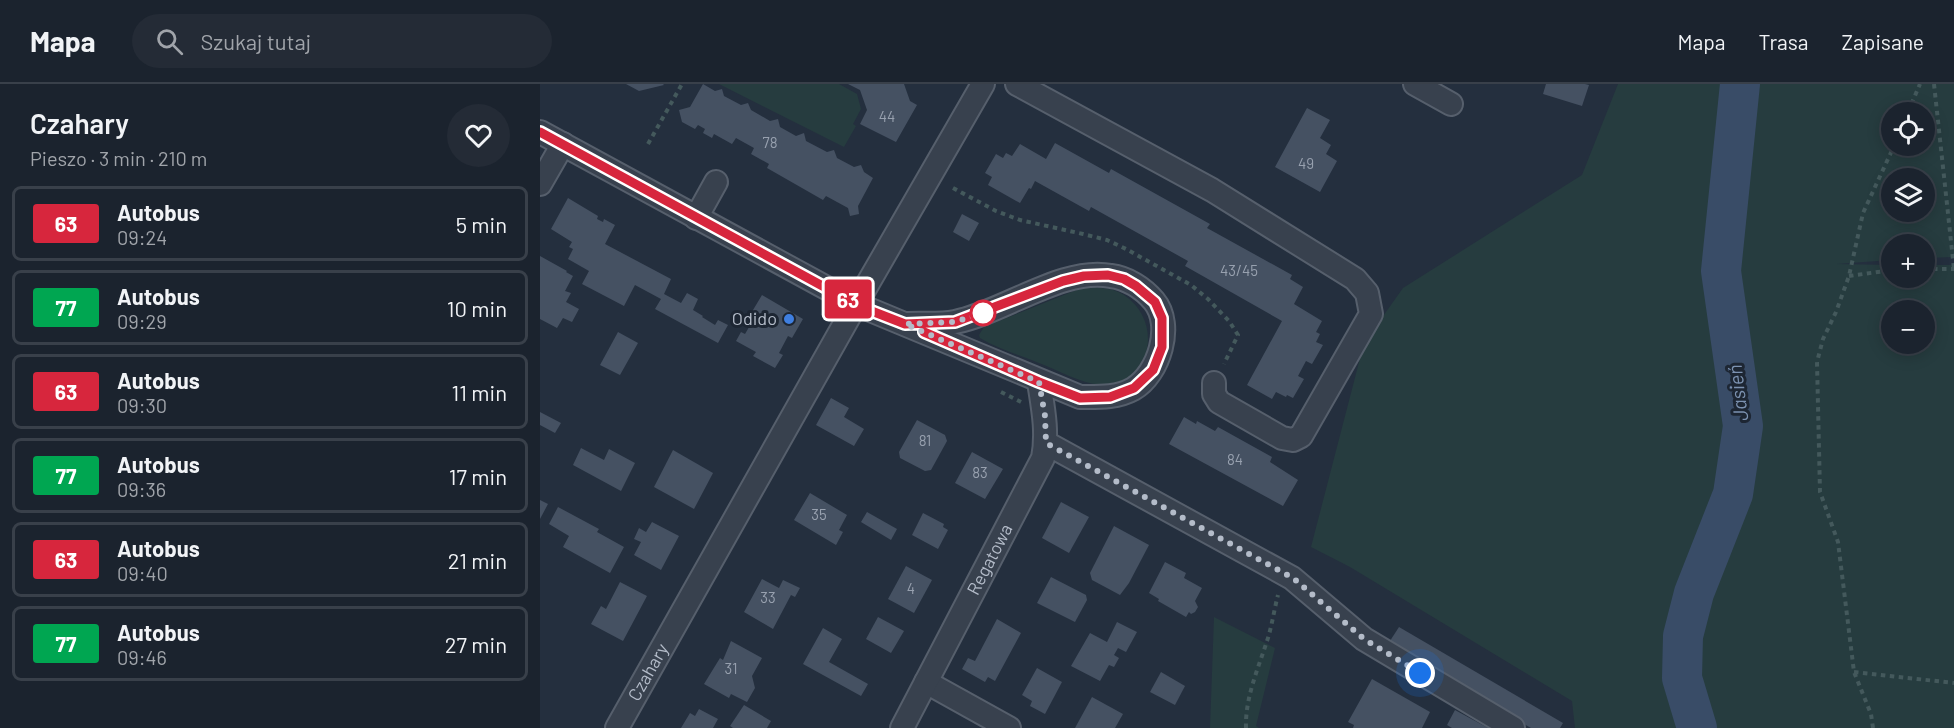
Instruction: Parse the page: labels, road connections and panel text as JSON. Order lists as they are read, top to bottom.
{
  "streets": {
    "street": ["Regatowa", "Czahary"]
  },
  "water": ["Jasień"],
  "places": ["Odido"],
  "lines": ["bus line 63"],
  "house_numbers": [
    "44",
    "78",
    "49",
    "43/45",
    "81",
    "84",
    "83",
    "35",
    "4",
    "33",
    "31"
  ],
  "page": {
    "header": "Mapa",
    "search": "Szukaj tutaj",
    "nav": ["Mapa", "Trasa", "Zapisane"],
    "heading": ["Czahary", "Pieszo · 3 min · 210 m"],
    "on_map": "63",
    "map_buttons": ["+", "−"],
    "list": [
      {
        "mark": "63",
        "name": "Autobus",
        "note": "09:24",
        "value": "5 min"
      },
      {
        "mark": "77",
        "name": "Autobus",
        "note": "09:29",
        "value": "10 min"
      },
      {
        "mark": "63",
        "name": "Autobus",
        "note": "09:30",
        "value": "11 min"
      },
      {
        "mark": "77",
        "name": "Autobus",
        "note": "09:36",
        "value": "17 min"
      },
      {
        "mark": "63",
        "name": "Autobus",
        "note": "09:40",
        "value": "21 min"
      },
      {
        "mark": "77",
        "name": "Autobus",
        "note": "09:46",
        "value": "27 min"
      }
    ]
  }
}
